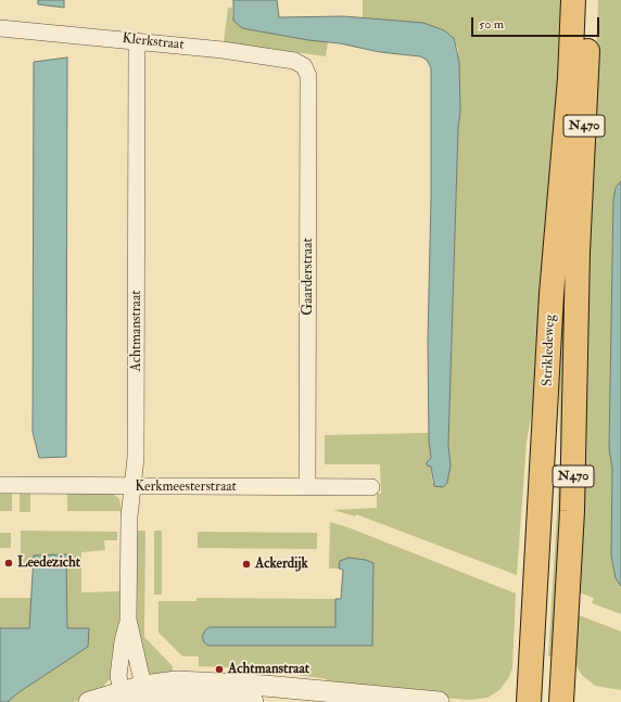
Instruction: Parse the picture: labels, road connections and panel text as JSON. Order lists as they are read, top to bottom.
{
  "streets": {
    "main road": ["N470", "Strikledeweg"],
    "street": [
      "Klerkstraat",
      "Gaarderstraat",
      "Achtmanstraat",
      "Kerkmeesterstraat"
    ]
  },
  "crossings": [
    ["Klerkstraat", "Gaarderstraat"],
    ["Klerkstraat", "Achtmanstraat"],
    ["Gaarderstraat", "Kerkmeesterstraat"],
    ["Achtmanstraat", "Kerkmeesterstraat"]
  ],
  "places": ["Leedezicht", "Ackerdijk", "Achtmanstraat"],
  "scale_bar": "50 m"
}
